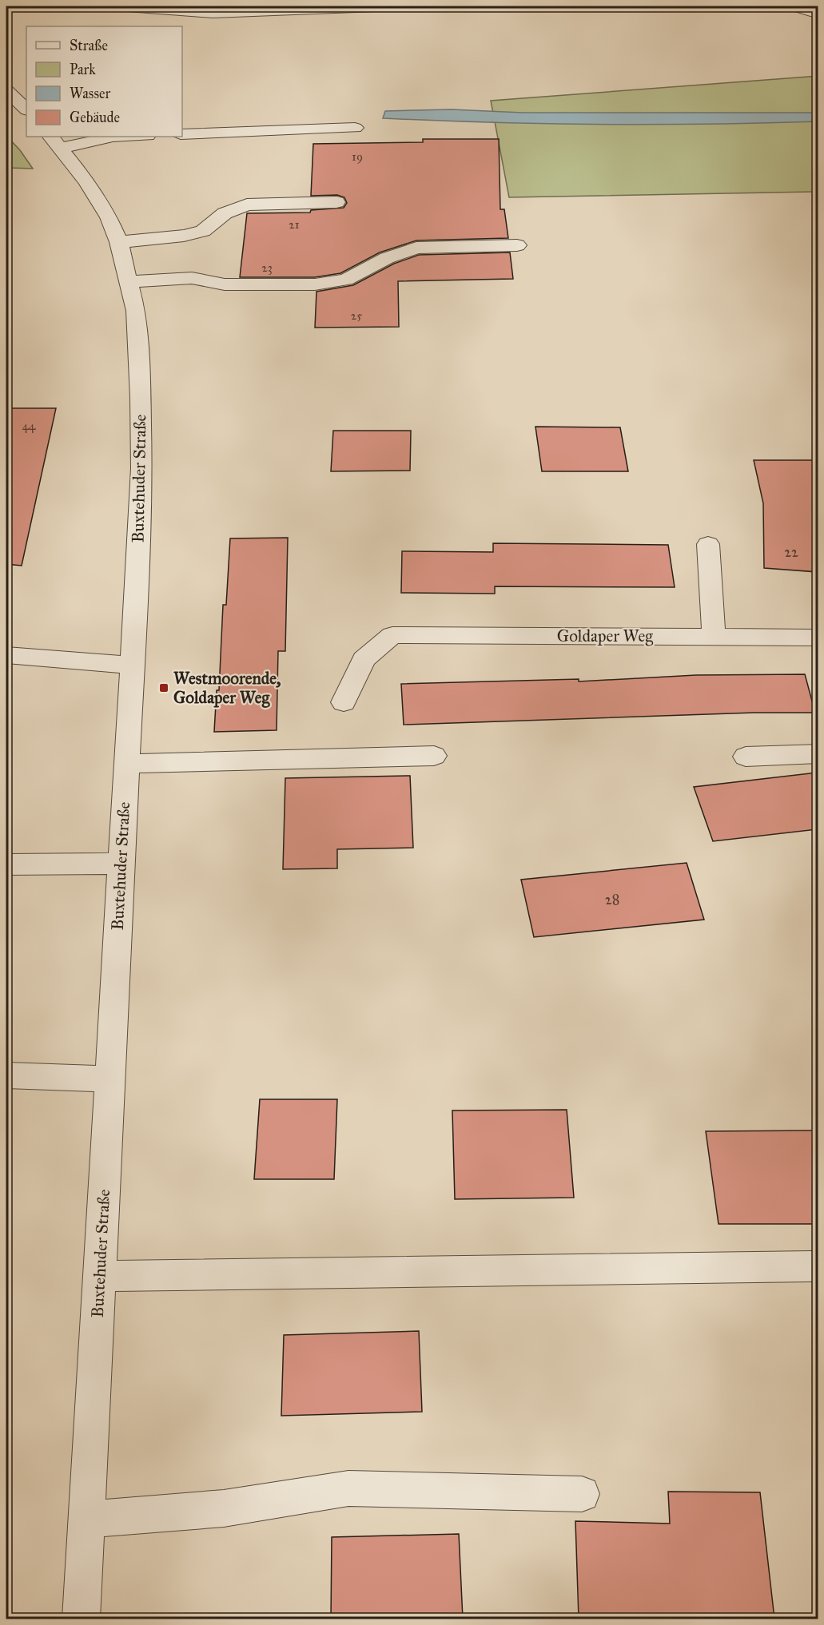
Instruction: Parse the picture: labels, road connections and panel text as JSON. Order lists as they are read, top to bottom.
{
  "streets": {
    "street": ["Buxtehuder Straße", "Goldaper Weg"]
  },
  "places": {
    "transit": ["Westmoorende, Goldaper Weg"]
  },
  "house_numbers": [
    "19",
    "21",
    "23",
    "25",
    "44",
    "22",
    "28"
  ],
  "legend": [
    "Straße",
    "Park",
    "Wasser",
    "Gebäude"
  ]
}
